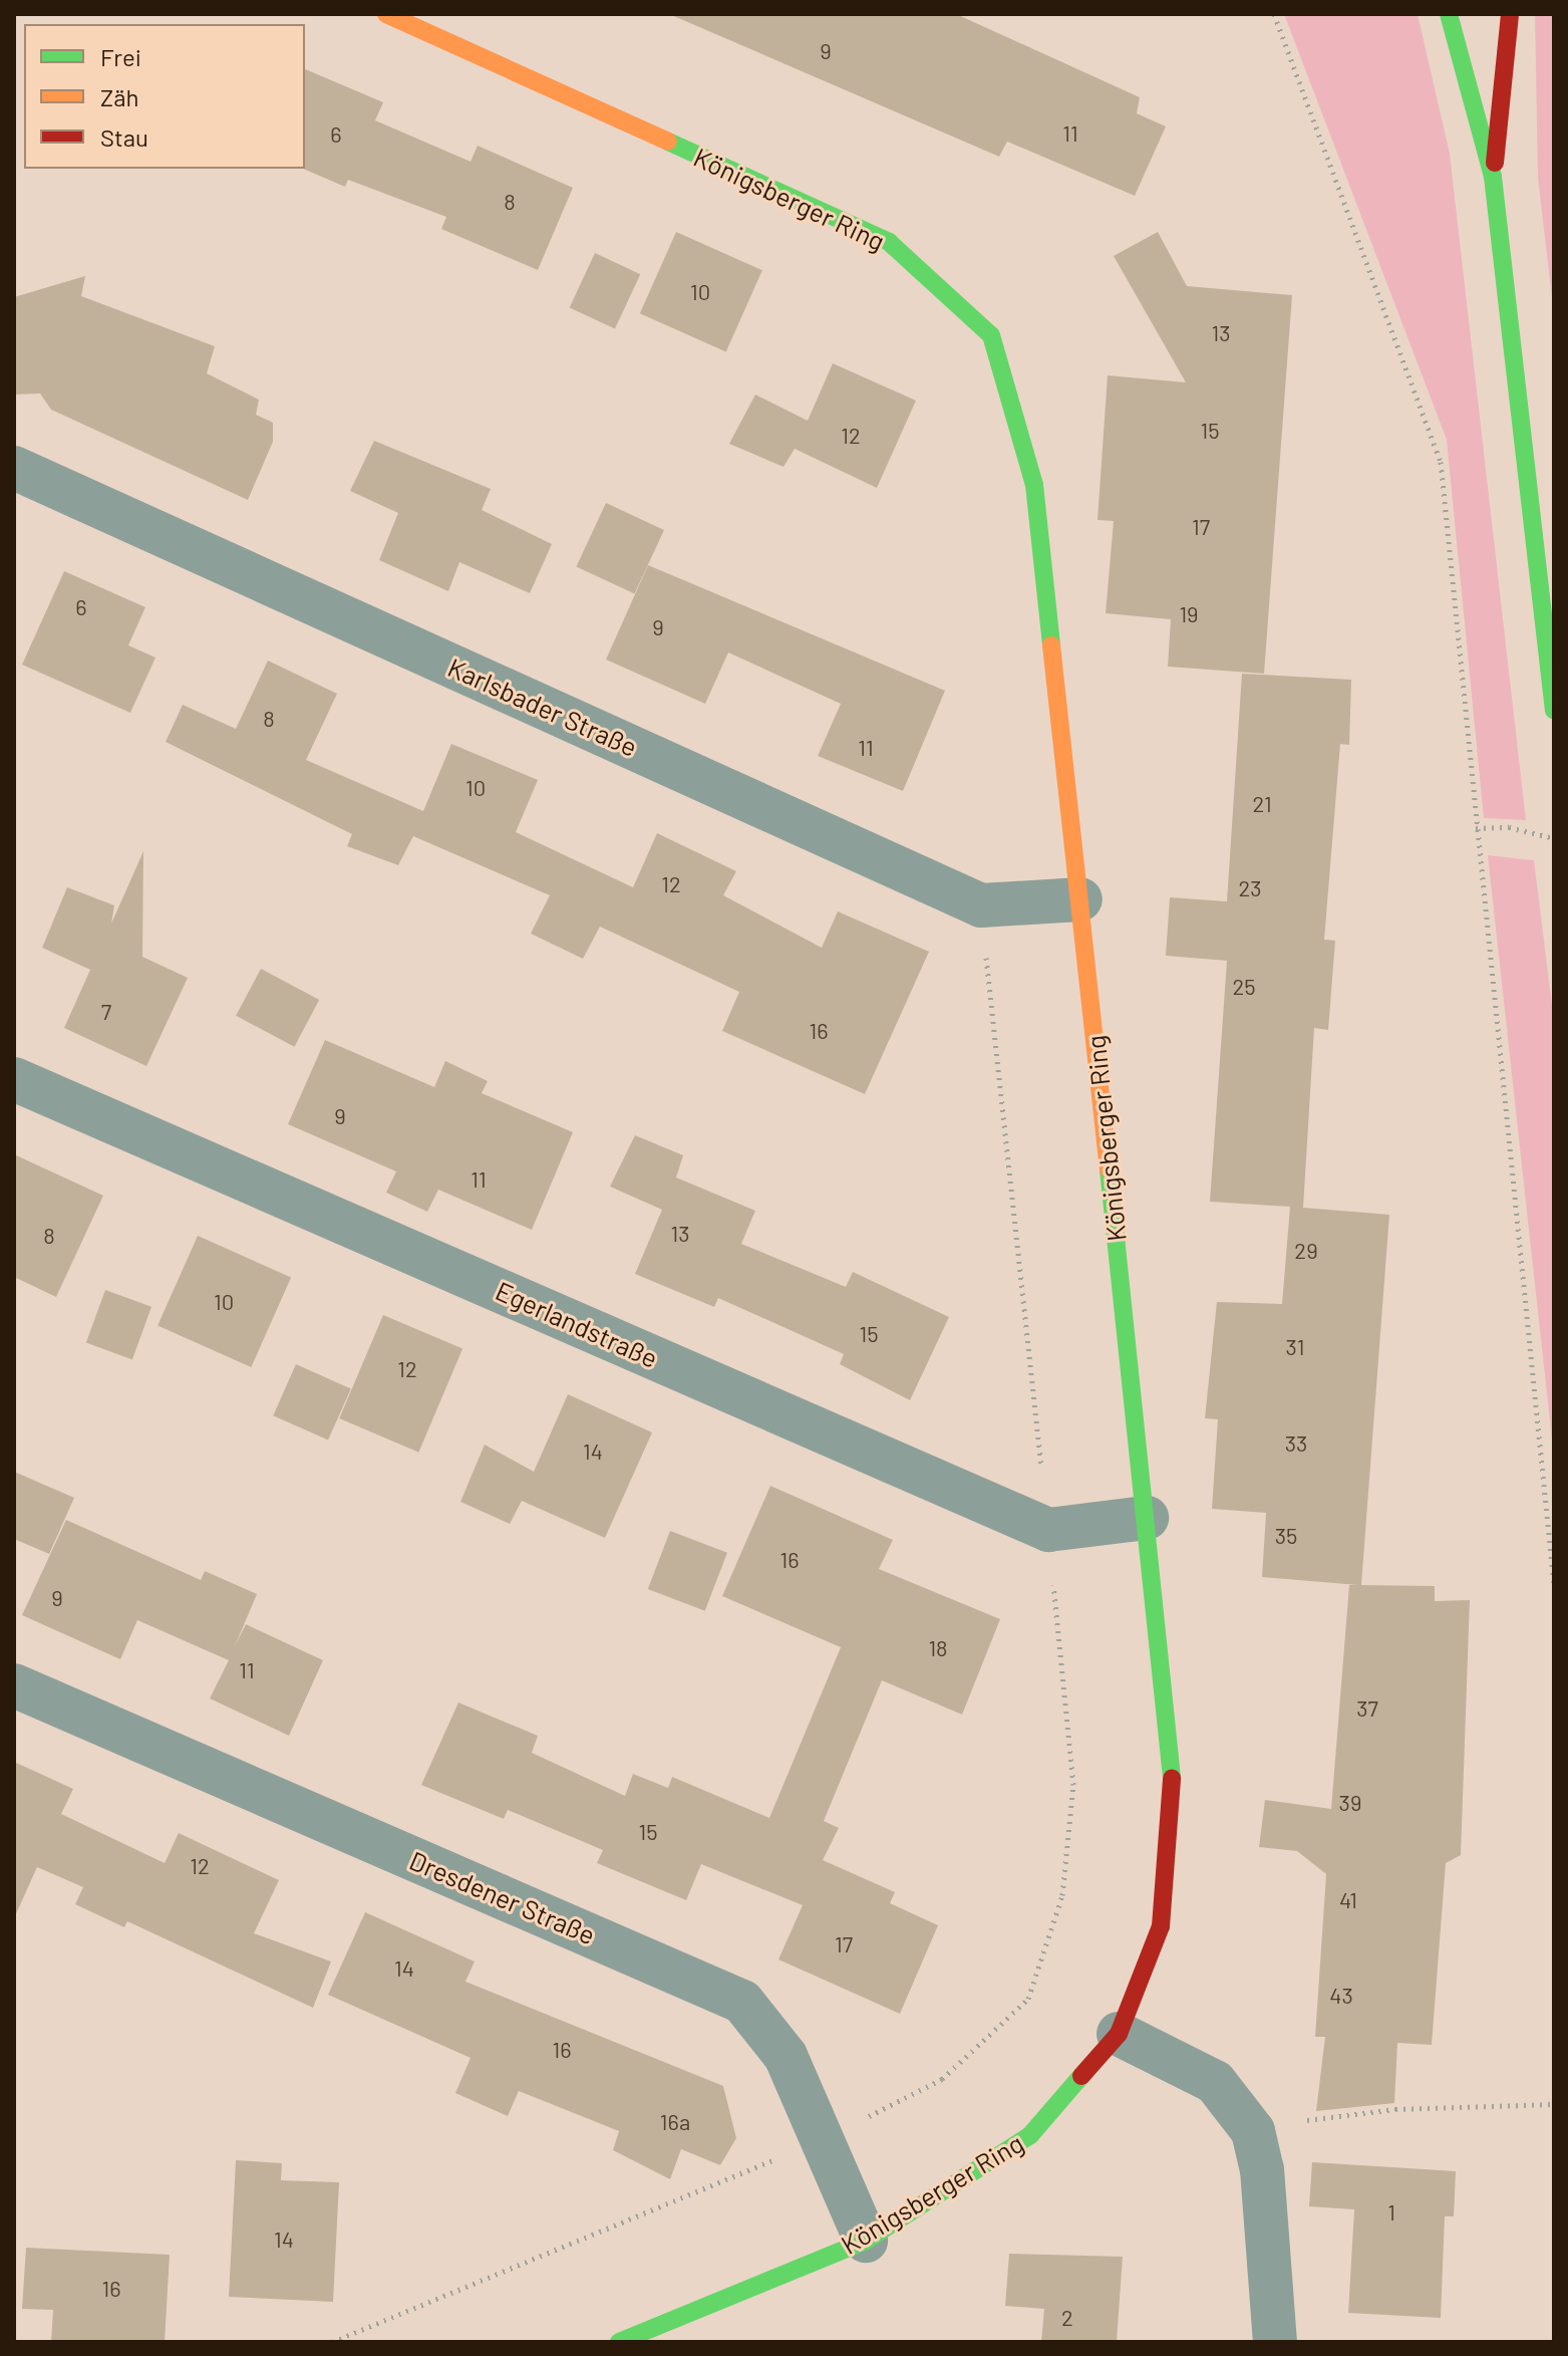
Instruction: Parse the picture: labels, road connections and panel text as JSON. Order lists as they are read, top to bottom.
{
  "streets": {
    "street": [
      "Königsberger Ring",
      "Karlsbader Straße",
      "Egerlandstraße",
      "Dresdener Straße"
    ]
  },
  "crossings": [
    ["Königsberger Ring", "Karlsbader Straße"],
    ["Königsberger Ring", "Dresdener Straße"]
  ],
  "house_numbers": [
    "9",
    "11",
    "6",
    "8",
    "10",
    "13",
    "15",
    "12",
    "17",
    "6",
    "19",
    "9",
    "8",
    "11",
    "10",
    "21",
    "12",
    "23",
    "25",
    "7",
    "16",
    "9",
    "11",
    "13",
    "8",
    "29",
    "10",
    "15",
    "31",
    "12",
    "33",
    "14",
    "35",
    "16",
    "9",
    "18",
    "11",
    "37",
    "39",
    "15",
    "12",
    "41",
    "17",
    "14",
    "43",
    "16",
    "16a",
    "1",
    "14",
    "16",
    "2"
  ],
  "legend": ["Frei", "Zäh", "Stau"]
}
